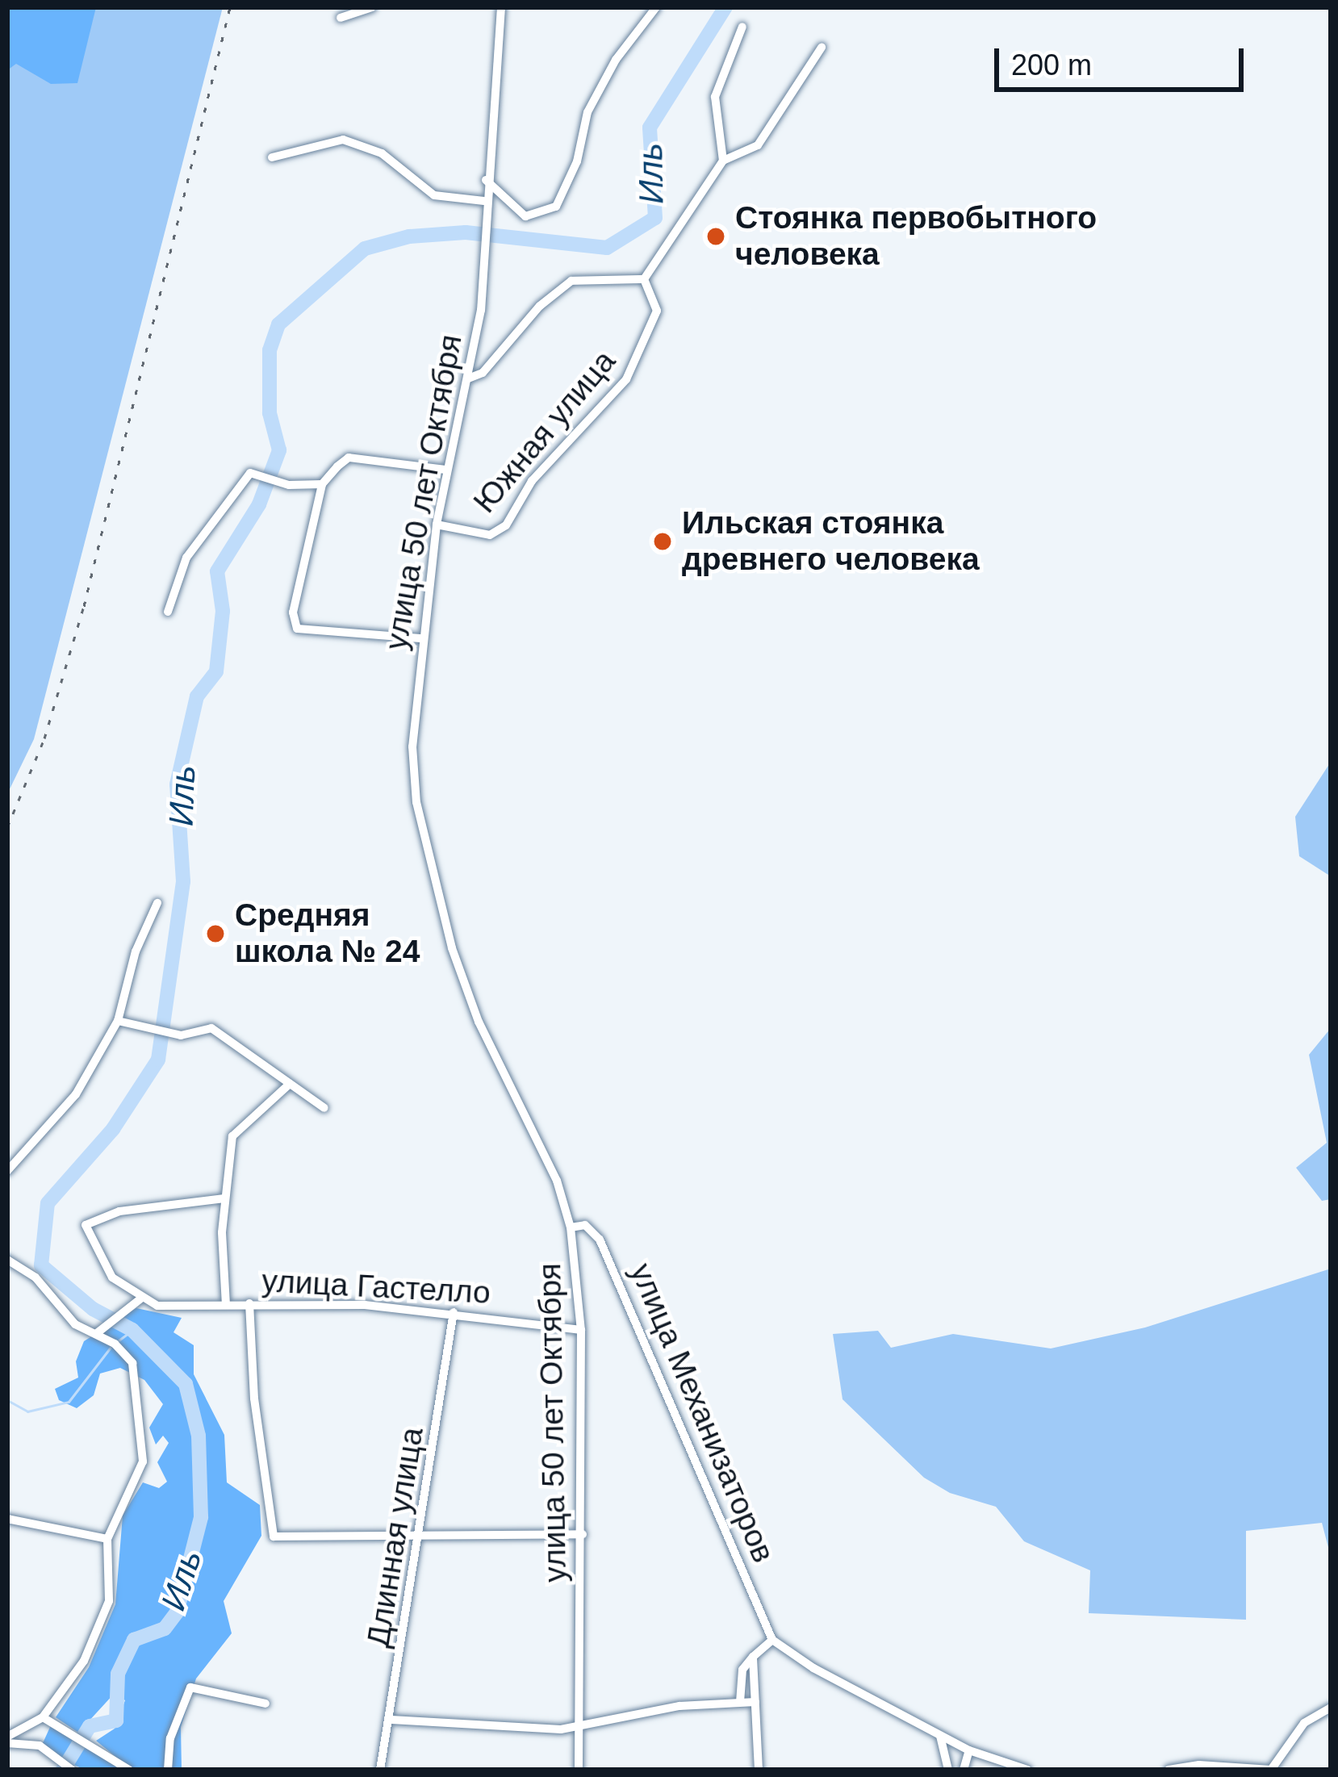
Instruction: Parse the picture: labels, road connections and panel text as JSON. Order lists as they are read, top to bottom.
{
  "streets": {
    "street": [
      "Южная улица",
      "улица 50 лет Октября",
      "улица Гастелло",
      "улица Механизаторов",
      "Длинная улица"
    ]
  },
  "crossings": [
    ["Южная улица", "улица 50 лет Октября"],
    ["улица 50 лет Октября", "улица Гастелло"],
    ["улица 50 лет Октября", "улица Механизаторов"],
    ["улица Гастелло", "Длинная улица"]
  ],
  "water": ["Иль"],
  "places": ["Стоянка первобытного человека", "Ильская стоянка древнего человека", "Средняя школа № 24"],
  "scale_bar": "200 m"
}
